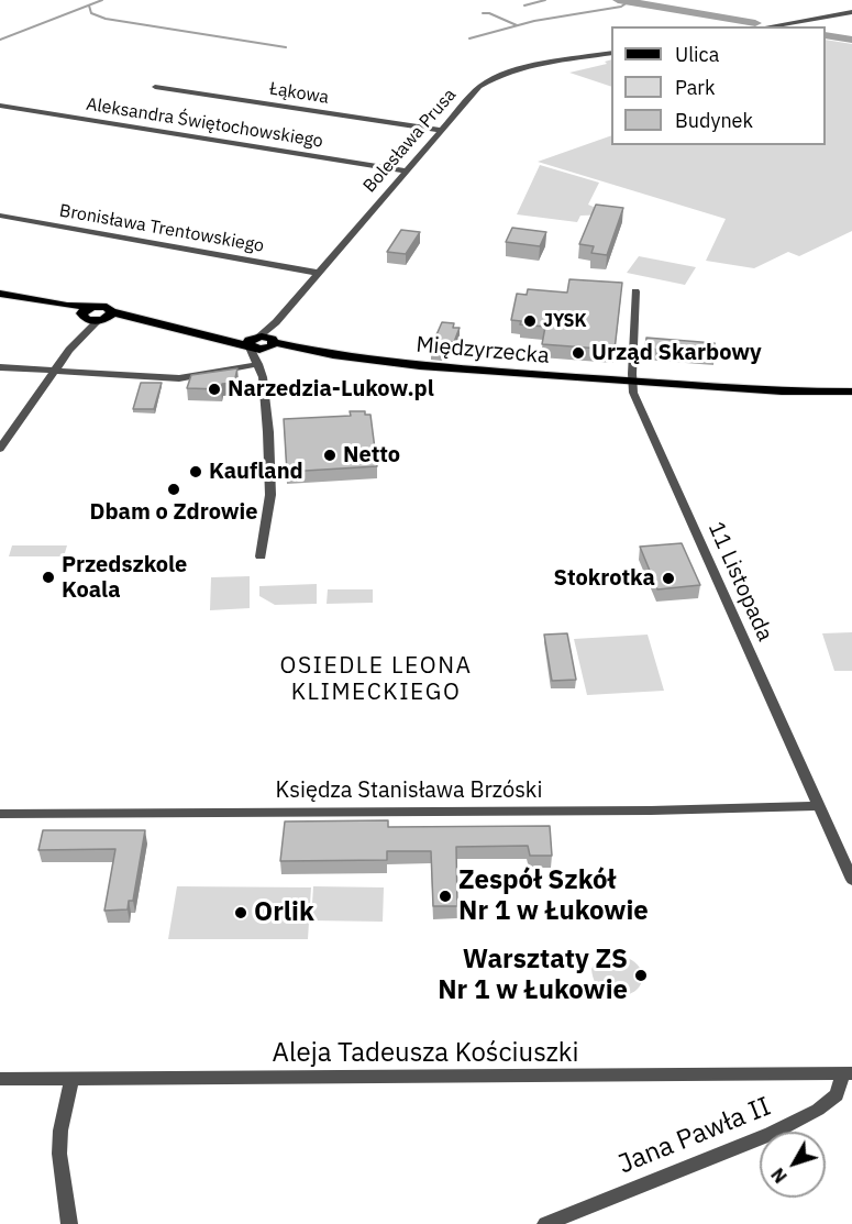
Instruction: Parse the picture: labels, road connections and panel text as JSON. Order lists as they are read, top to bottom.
{
  "streets": {
    "main road": ["Międzyrzecka"],
    "street": [
      "Łąkowa",
      "Aleksandra Świętochowskiego",
      "Bolesława Prusa",
      "Bronisława Trentowskiego",
      "11 Listopada",
      "Księdza Stanisława Brzóski",
      "Aleja Tadeusza Kościuszki",
      "Jana Pawła II"
    ]
  },
  "crossings": [
    ["Łąkowa", "Bolesława Prusa"],
    ["Aleksandra Świętochowskiego", "Bolesława Prusa"],
    ["Bolesława Prusa", "Bronisława Trentowskiego"],
    ["Bolesława Prusa", "Międzyrzecka"],
    ["Międzyrzecka", "11 Listopada"],
    ["11 Listopada", "Księdza Stanisława Brzóski"],
    ["Aleja Tadeusza Kościuszki", "Jana Pawła II"]
  ],
  "districts": ["OSIEDLE LEONA KLIMECKIEGO"],
  "places": [
    "JYSK",
    "Urząd Skarbowy",
    "Narzedzia-Lukow.pl",
    "Netto",
    "Kaufland",
    "Dbam o Zdrowie",
    "Przedszkole Koala",
    "Stokrotka",
    "Zespół Szkół Nr 1 w Łukowie",
    "Orlik",
    "Warsztaty ZS Nr 1 w Łukowie"
  ],
  "legend": ["Ulica", "Park", "Budynek"],
  "north": "bottom left"
}
